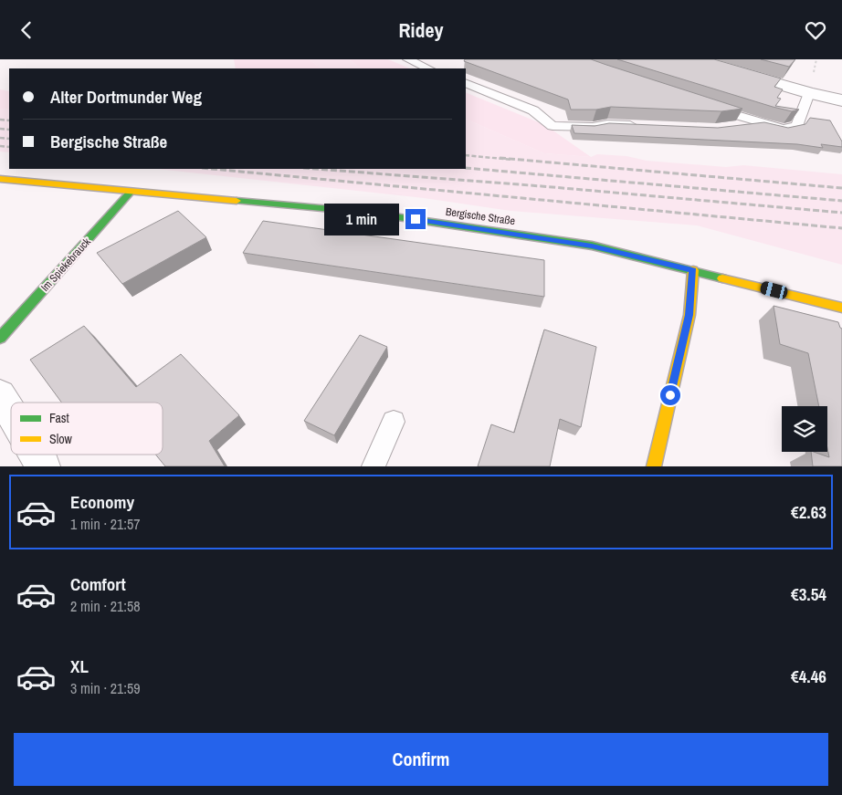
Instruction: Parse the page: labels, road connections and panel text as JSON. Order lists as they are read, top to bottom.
{
  "streets": {
    "street": ["Bergische Straße", "Im Spiekebrauck"]
  },
  "crossings": [
    ["Bergische Straße", "Im Spiekebrauck"]
  ],
  "legend": ["Fast", "Slow"],
  "page": {
    "header": "Ridey",
    "banner": ["Alter Dortmunder Weg", "Bergische Straße"],
    "bubble": "1 min",
    "list": [
      {
        "name": "Economy",
        "note": "1 min · 21:57",
        "value": "€2.63"
      },
      {
        "name": "Comfort",
        "note": "2 min · 21:58",
        "value": "€3.54"
      },
      {
        "name": "XL",
        "note": "3 min · 21:59",
        "value": "€4.46"
      }
    ],
    "buttons": "Confirm"
  }
}
